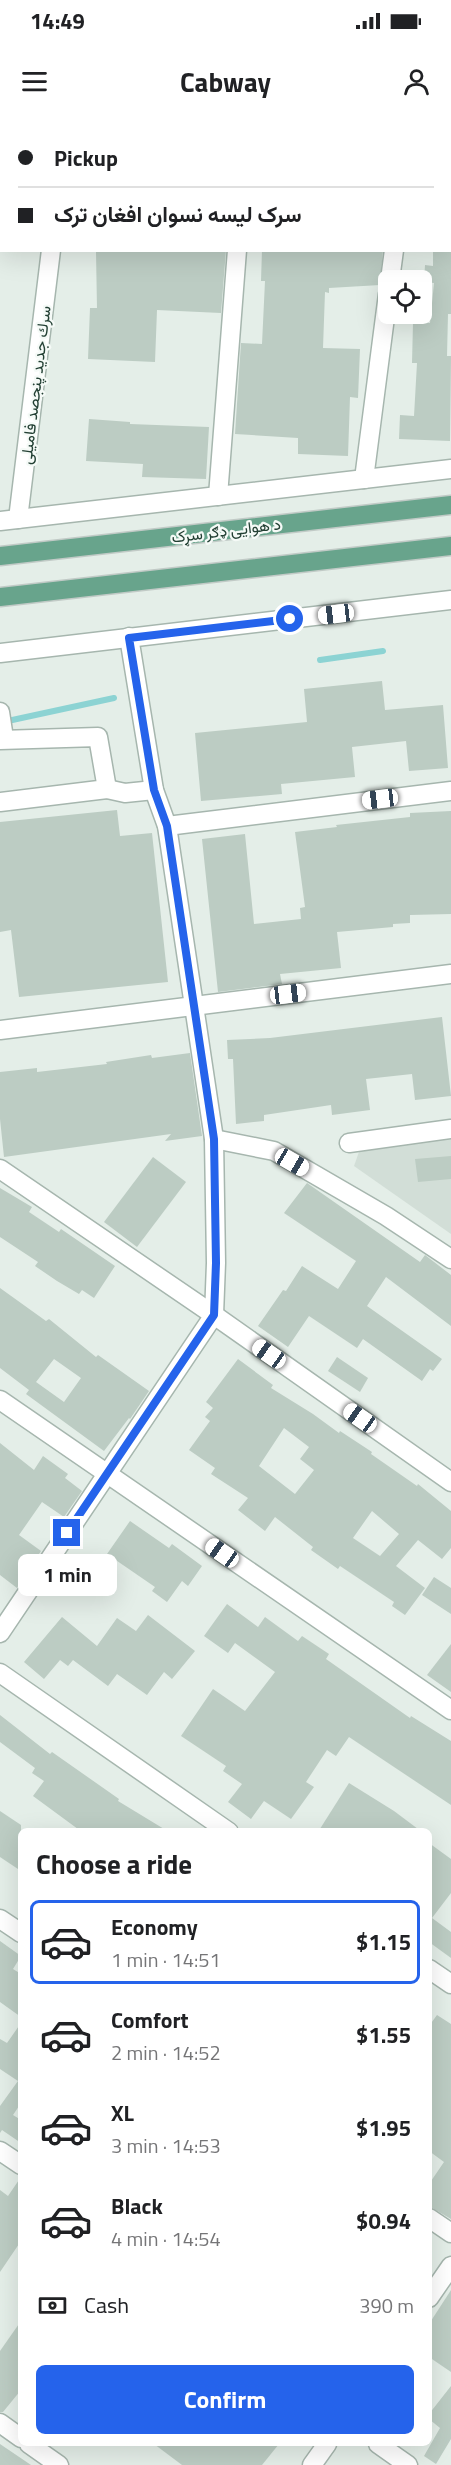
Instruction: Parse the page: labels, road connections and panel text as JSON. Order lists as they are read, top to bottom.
{
  "streets": {
    "main road": ["د هوایی ډګر سړک"],
    "street": ["سرك جدید پنجصد فامیلی"]
  },
  "page": {
    "status": "14:49",
    "header": "Cabway",
    "banner": ["Pickup", "سرک لیسه نسوان افغان‌ ترک"],
    "bubble": "1 min",
    "heading": "Choose a ride",
    "list": [
      {
        "name": "Economy",
        "note": "1 min · 14:51",
        "value": "$1.15"
      },
      {
        "name": "Comfort",
        "note": "2 min · 14:52",
        "value": "$1.55"
      },
      {
        "name": "XL",
        "note": "3 min · 14:53",
        "value": "$1.95"
      },
      {
        "name": "Black",
        "note": "4 min · 14:54",
        "value": "$0.94"
      }
    ],
    "pay": ["Cash", "390 m"],
    "buttons": "Confirm"
  }
}
